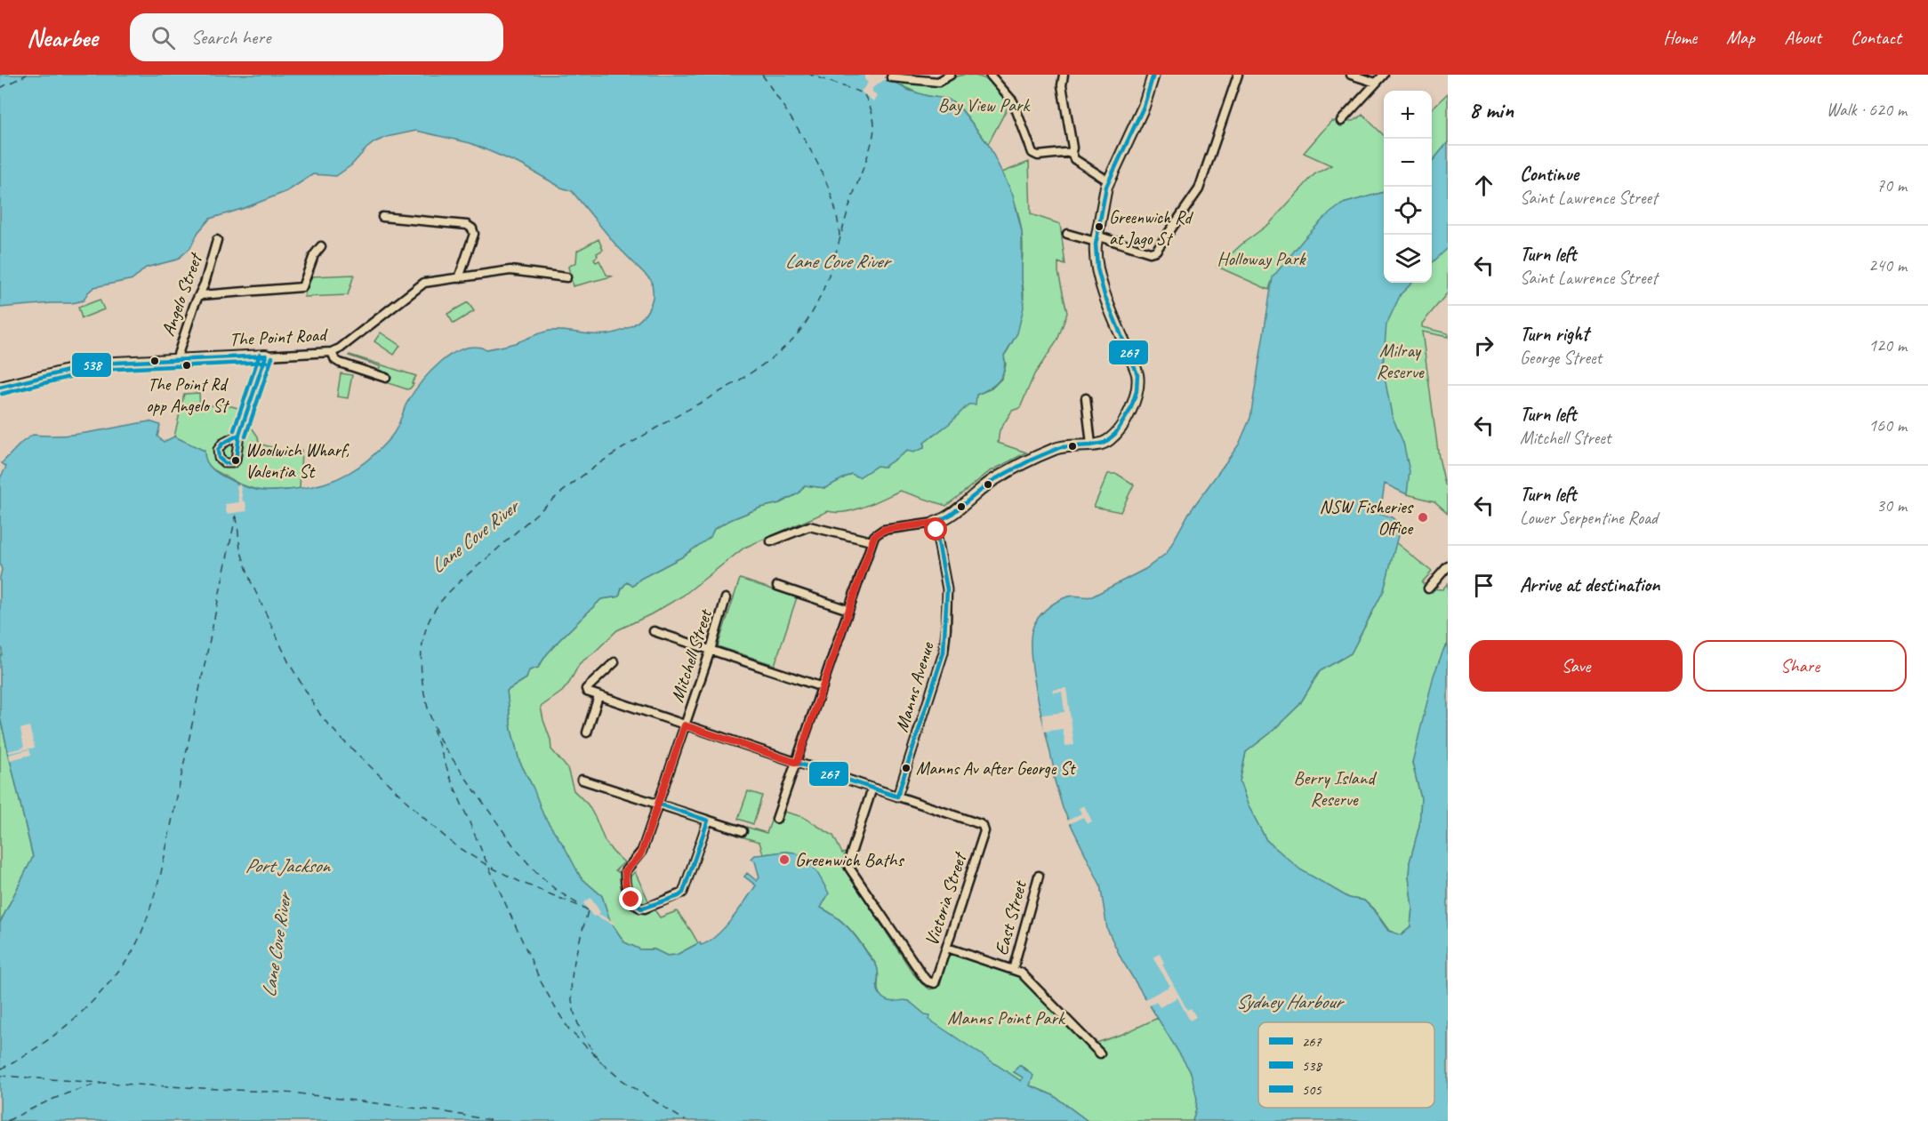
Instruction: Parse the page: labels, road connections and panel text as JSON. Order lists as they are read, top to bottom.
{
  "streets": {
    "street": [
      "Angelo Street",
      "The Point Road",
      "Mitchell Street",
      "Manns Avenue",
      "Victoria Street",
      "East Street"
    ]
  },
  "crossings": [
    ["Angelo Street", "The Point Road"],
    ["Manns Avenue", "Victoria Street"]
  ],
  "water": ["Lane Cove River", "Port Jackson", "Sydney Harbour"],
  "parks": [
    "Bay View Park",
    "Holloway Park",
    "Milray Reserve",
    "Berry Island Reserve",
    "Manns Point Park"
  ],
  "places": [
    "Greenwich Rd at Jago St",
    "The Point Rd opp Angelo St",
    "Woolwich Wharf, Valentia St",
    "NSW Fisheries Office",
    "Manns Av after George St",
    "Greenwich Baths"
  ],
  "lines": ["transit line 267", "transit line 505", "transit line 538"],
  "legend": ["267", "538", "505"],
  "page": {
    "header": "Nearbee",
    "search": "Search here",
    "nav": [
      "Home",
      "Map",
      "About",
      "Contact"
    ],
    "heading": ["8 min", "Walk · 620 m"],
    "map_buttons": ["+", "−"],
    "list": [
      ["Continue", "Saint Lawrence Street", "70 m"],
      ["Turn left", "Saint Lawrence Street", "240 m"],
      ["Turn right", "George Street", "120 m"],
      ["Turn left", "Mitchell Street", "160 m"],
      ["Turn left", "Lower Serpentine Road", "30 m"],
      "Arrive at destination"
    ],
    "buttons": ["Save", "Share"]
  }
}
